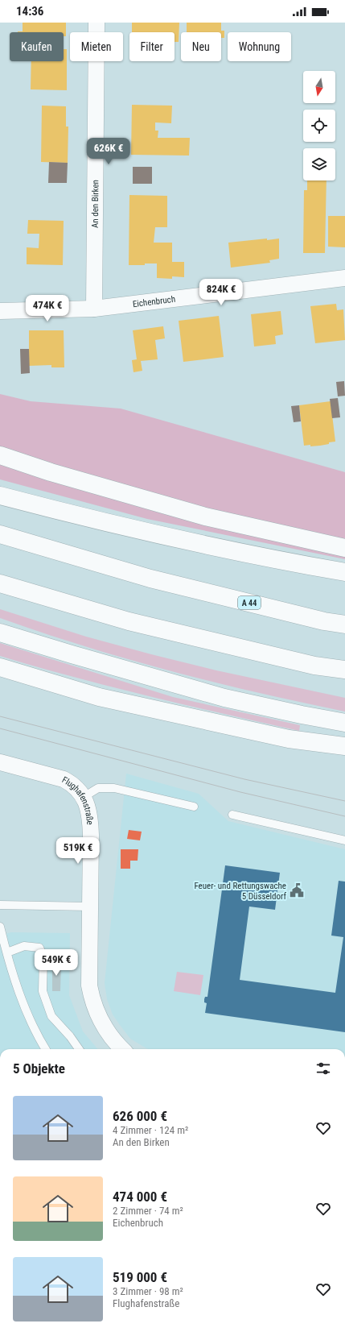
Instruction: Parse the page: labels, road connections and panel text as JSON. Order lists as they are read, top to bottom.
{
  "streets": {
    "main road": ["A 44"],
    "street": ["An den Birken", "Eichenbruch", "Flughafenstraße"]
  },
  "crossings": [
    ["An den Birken", "Eichenbruch"]
  ],
  "places": {
    "public building": ["Feuer- und Rettungswache 5 Düsseldorf"]
  },
  "north": "bottom",
  "page": {
    "status": "14:36",
    "chip": [
      "Kaufen",
      "Mieten",
      "Filter",
      "Neu",
      "Wohnung"
    ],
    "price": [
      "626K €",
      "824K €",
      "474K €",
      "519K €",
      "549K €"
    ],
    "heading": "5 Objekte",
    "list": [
      {
        "name": "626 000 €",
        "note": "4 Zimmer · 124 m² · An den Birken"
      },
      {
        "name": "474 000 €",
        "note": "2 Zimmer · 74 m² · Eichenbruch"
      },
      {
        "name": "519 000 €",
        "note": "3 Zimmer · 98 m² · Flughafenstraße"
      }
    ]
  }
}
